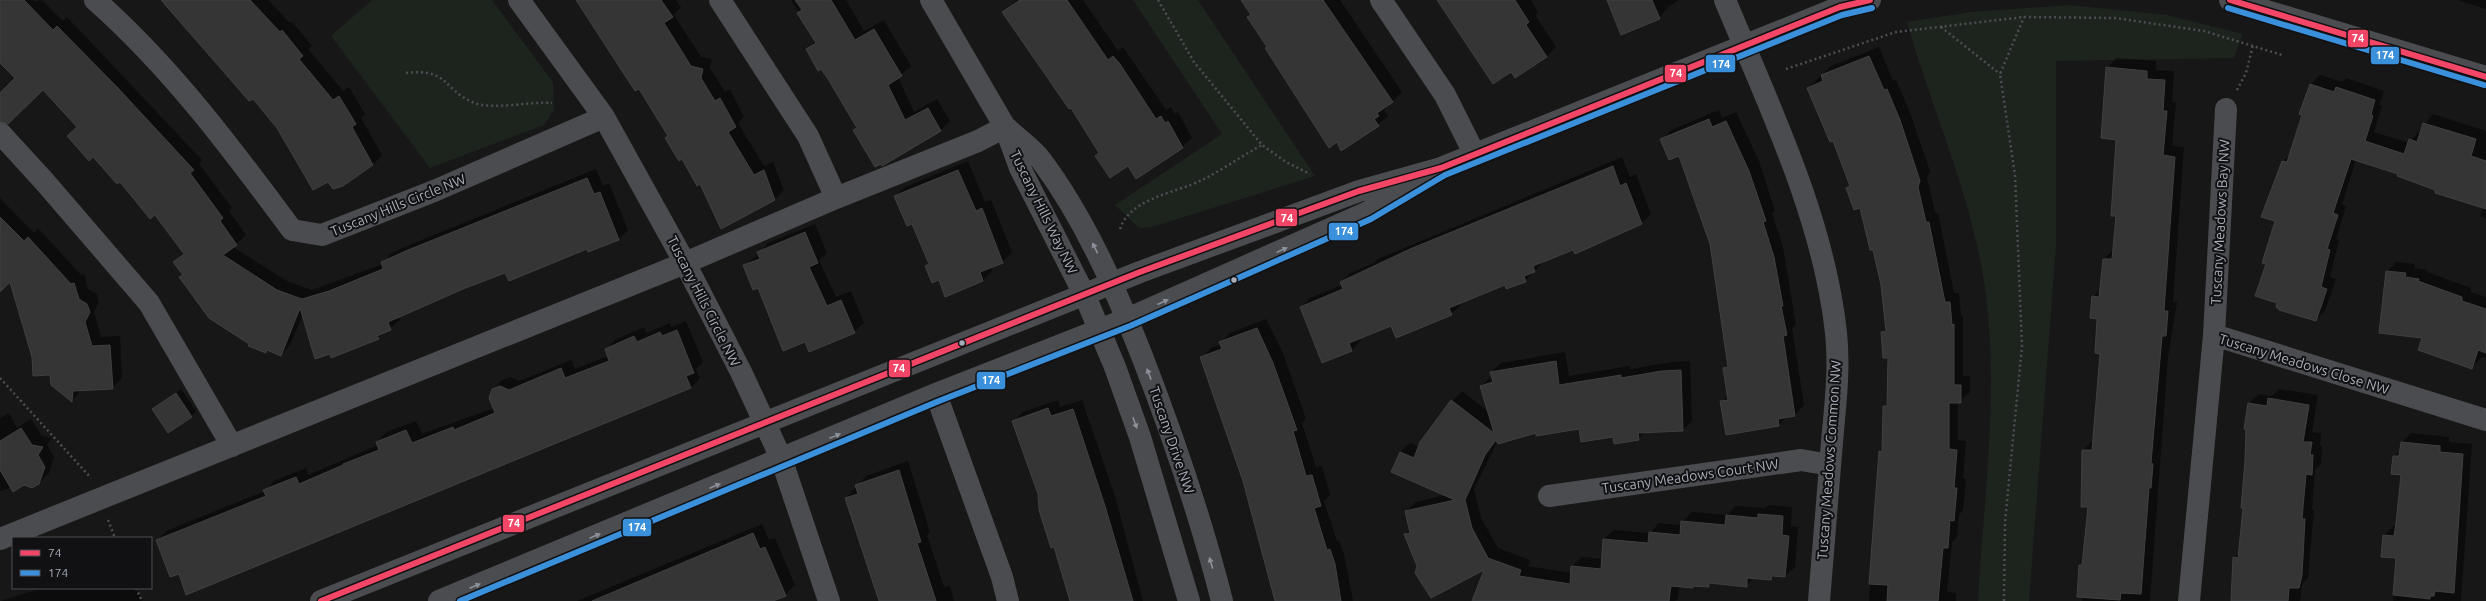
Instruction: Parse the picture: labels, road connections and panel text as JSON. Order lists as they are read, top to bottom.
{
  "streets": {
    "street": [
      "Tuscany Hills Circle NW",
      "Tuscany Hills Way NW",
      "Tuscany Meadows Bay NW",
      "Tuscany Meadows Close NW",
      "Tuscany Drive NW",
      "Tuscany Meadows Common NW",
      "Tuscany Meadows Court NW"
    ]
  },
  "crossings": [
    ["Tuscany Hills Way NW", "Tuscany Drive NW"],
    ["Tuscany Meadows Bay NW", "Tuscany Meadows Close NW"],
    ["Tuscany Meadows Common NW", "Tuscany Meadows Court NW"]
  ],
  "lines": ["transit line 74", "transit line 174"],
  "legend": ["74", "174"]
}
